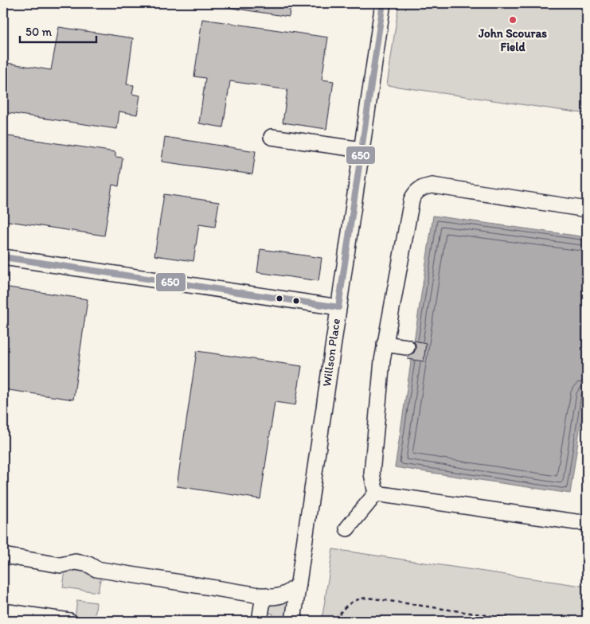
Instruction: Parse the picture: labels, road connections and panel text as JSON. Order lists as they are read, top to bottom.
{
  "streets": {
    "street": ["Willson Place"]
  },
  "places": ["John Scouras Field"],
  "lines": ["transit line 650"],
  "scale_bar": "50 m"
}
